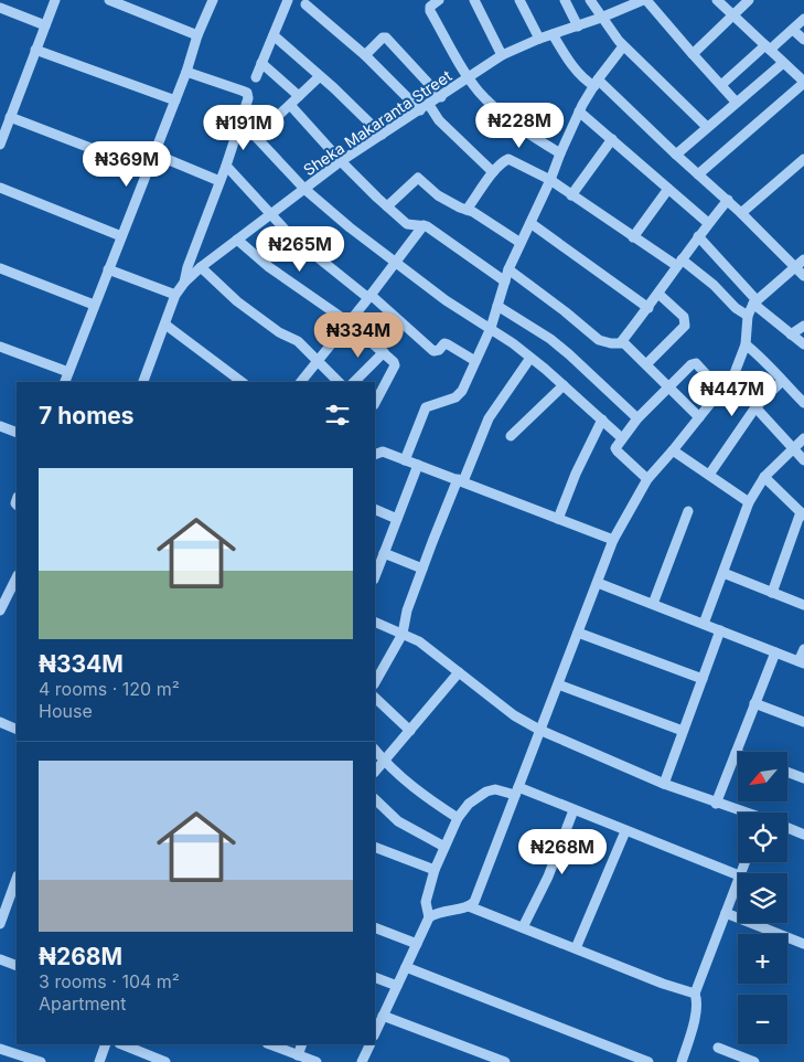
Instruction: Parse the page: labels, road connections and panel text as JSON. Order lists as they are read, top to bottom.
{
  "streets": {
    "street": ["Sheka Makaranta Street"]
  },
  "north": "bottom left",
  "page": {
    "price": [
      "₦228M",
      "₦191M",
      "₦369M",
      "₦265M",
      "₦334M",
      "₦447M",
      "₦268M"
    ],
    "heading": "7 homes",
    "list": [
      {
        "name": "₦334M",
        "note": "4 rooms · 120 m² · House"
      },
      {
        "name": "₦268M",
        "note": "3 rooms · 104 m² · Apartment"
      }
    ],
    "map_buttons": ["+", "−"]
  }
}
